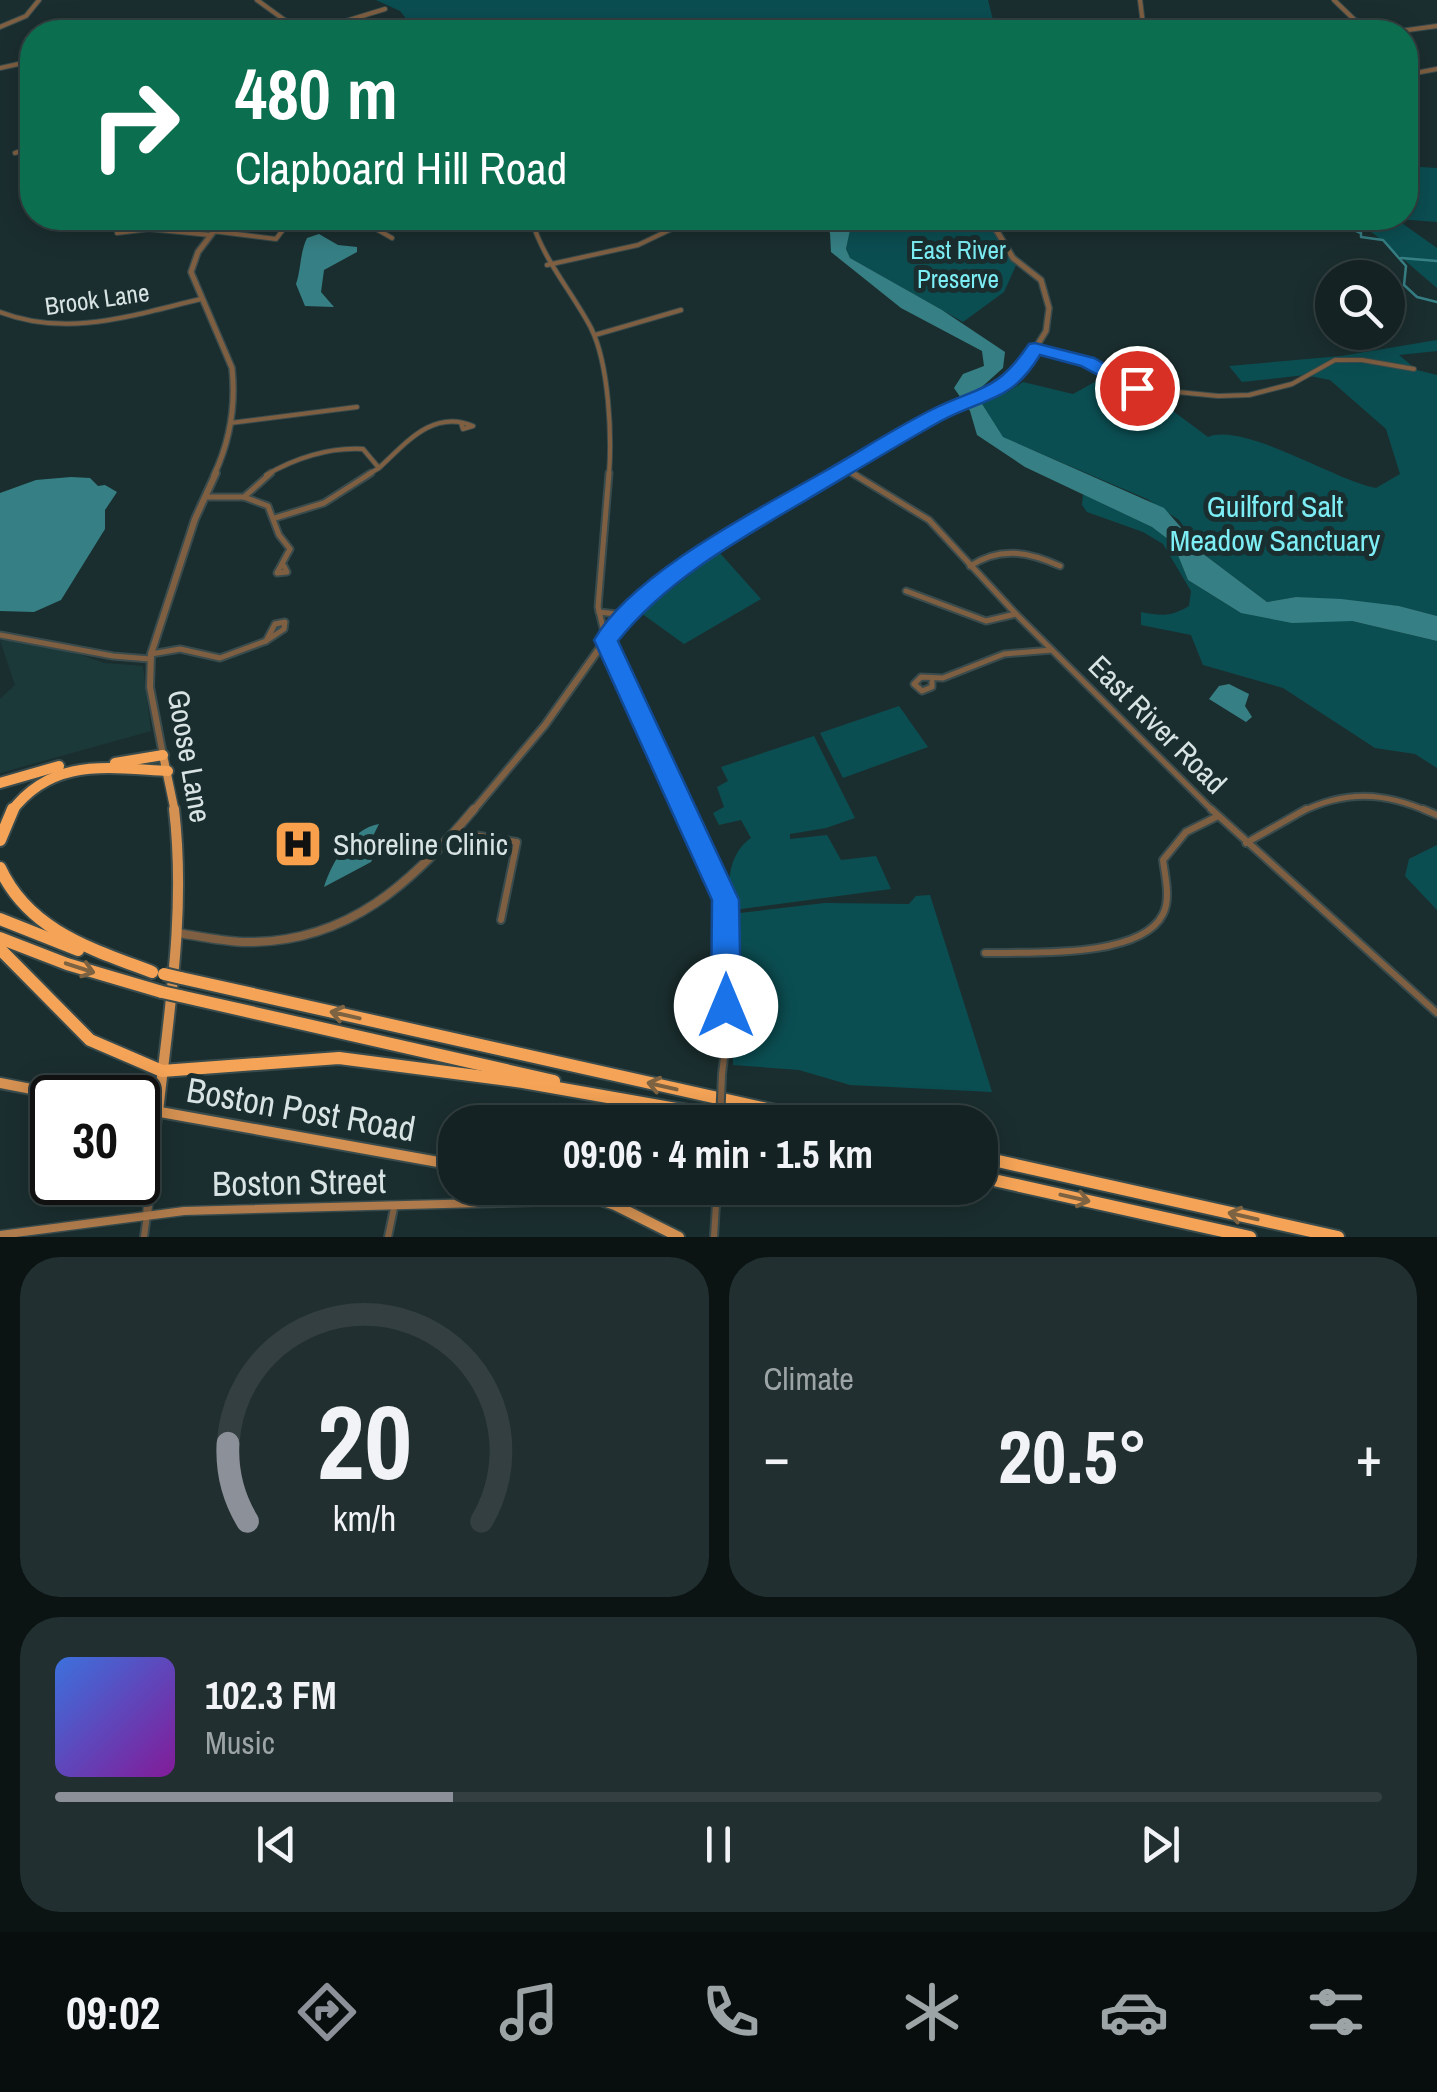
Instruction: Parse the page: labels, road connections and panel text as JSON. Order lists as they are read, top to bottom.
{
  "streets": {
    "main road": ["Goose Lane", "Boston Post Road", "Boston Street"],
    "street": ["Brook Lane", "East River Road"]
  },
  "crossings": [
    ["Brook Lane", "Goose Lane"],
    ["Goose Lane", "Boston Street"]
  ],
  "parks": ["East River Preserve", "Guilford Salt Meadow Sanctuary"],
  "places": {
    "hospital": ["Shoreline Clinic"]
  },
  "page": {
    "turn": ["480 m", "Clapboard Hill Road"],
    "limit": "30",
    "trip": "09:06 · 4 min · 1.5 km",
    "tile": "Climate",
    "heat": ["−", "20.5°", "+"],
    "song": ["102.3 FM", "Music"],
    "tabs": "09:02",
    "gauge": ["20", "km/h"]
  }
}
